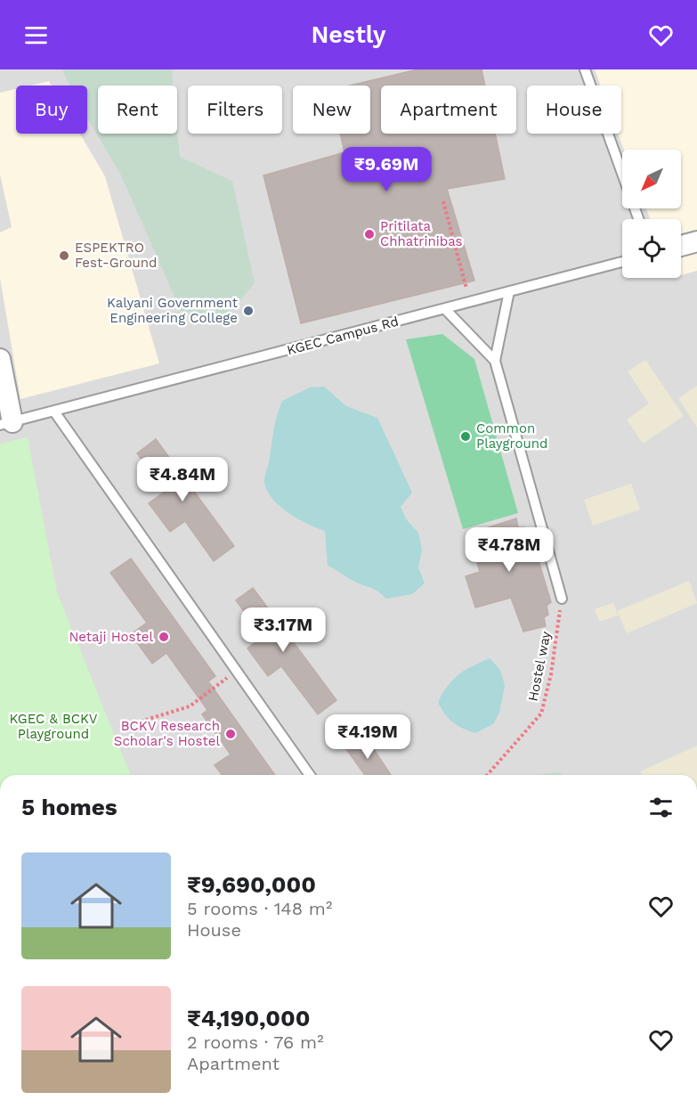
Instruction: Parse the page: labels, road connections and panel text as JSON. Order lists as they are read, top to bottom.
{
  "streets": {
    "lane": ["KGEC Campus Rd"],
    "path": ["Hostel way"]
  },
  "parks": ["KGEC & BCKV Playground"],
  "places": [
    "Pritilata Chhatrinibas",
    "ESPEKTRO Fest-Ground",
    "Kalyani Government Engineering College",
    "Common Playground",
    "Netaji Hostel",
    "BCKV Research Scholar's Hostel"
  ],
  "north": "bottom left",
  "page": {
    "header": "Nestly",
    "chip": [
      "Buy",
      "Rent",
      "Filters",
      "New",
      "Apartment",
      "House"
    ],
    "price": [
      "₹9.69M",
      "₹4.84M",
      "₹4.78M",
      "₹3.17M",
      "₹4.19M"
    ],
    "heading": "5 homes",
    "list": [
      {
        "name": "₹9,690,000",
        "note": "5 rooms · 148 m² · House"
      },
      {
        "name": "₹4,190,000",
        "note": "2 rooms · 76 m² · Apartment"
      }
    ]
  }
}
